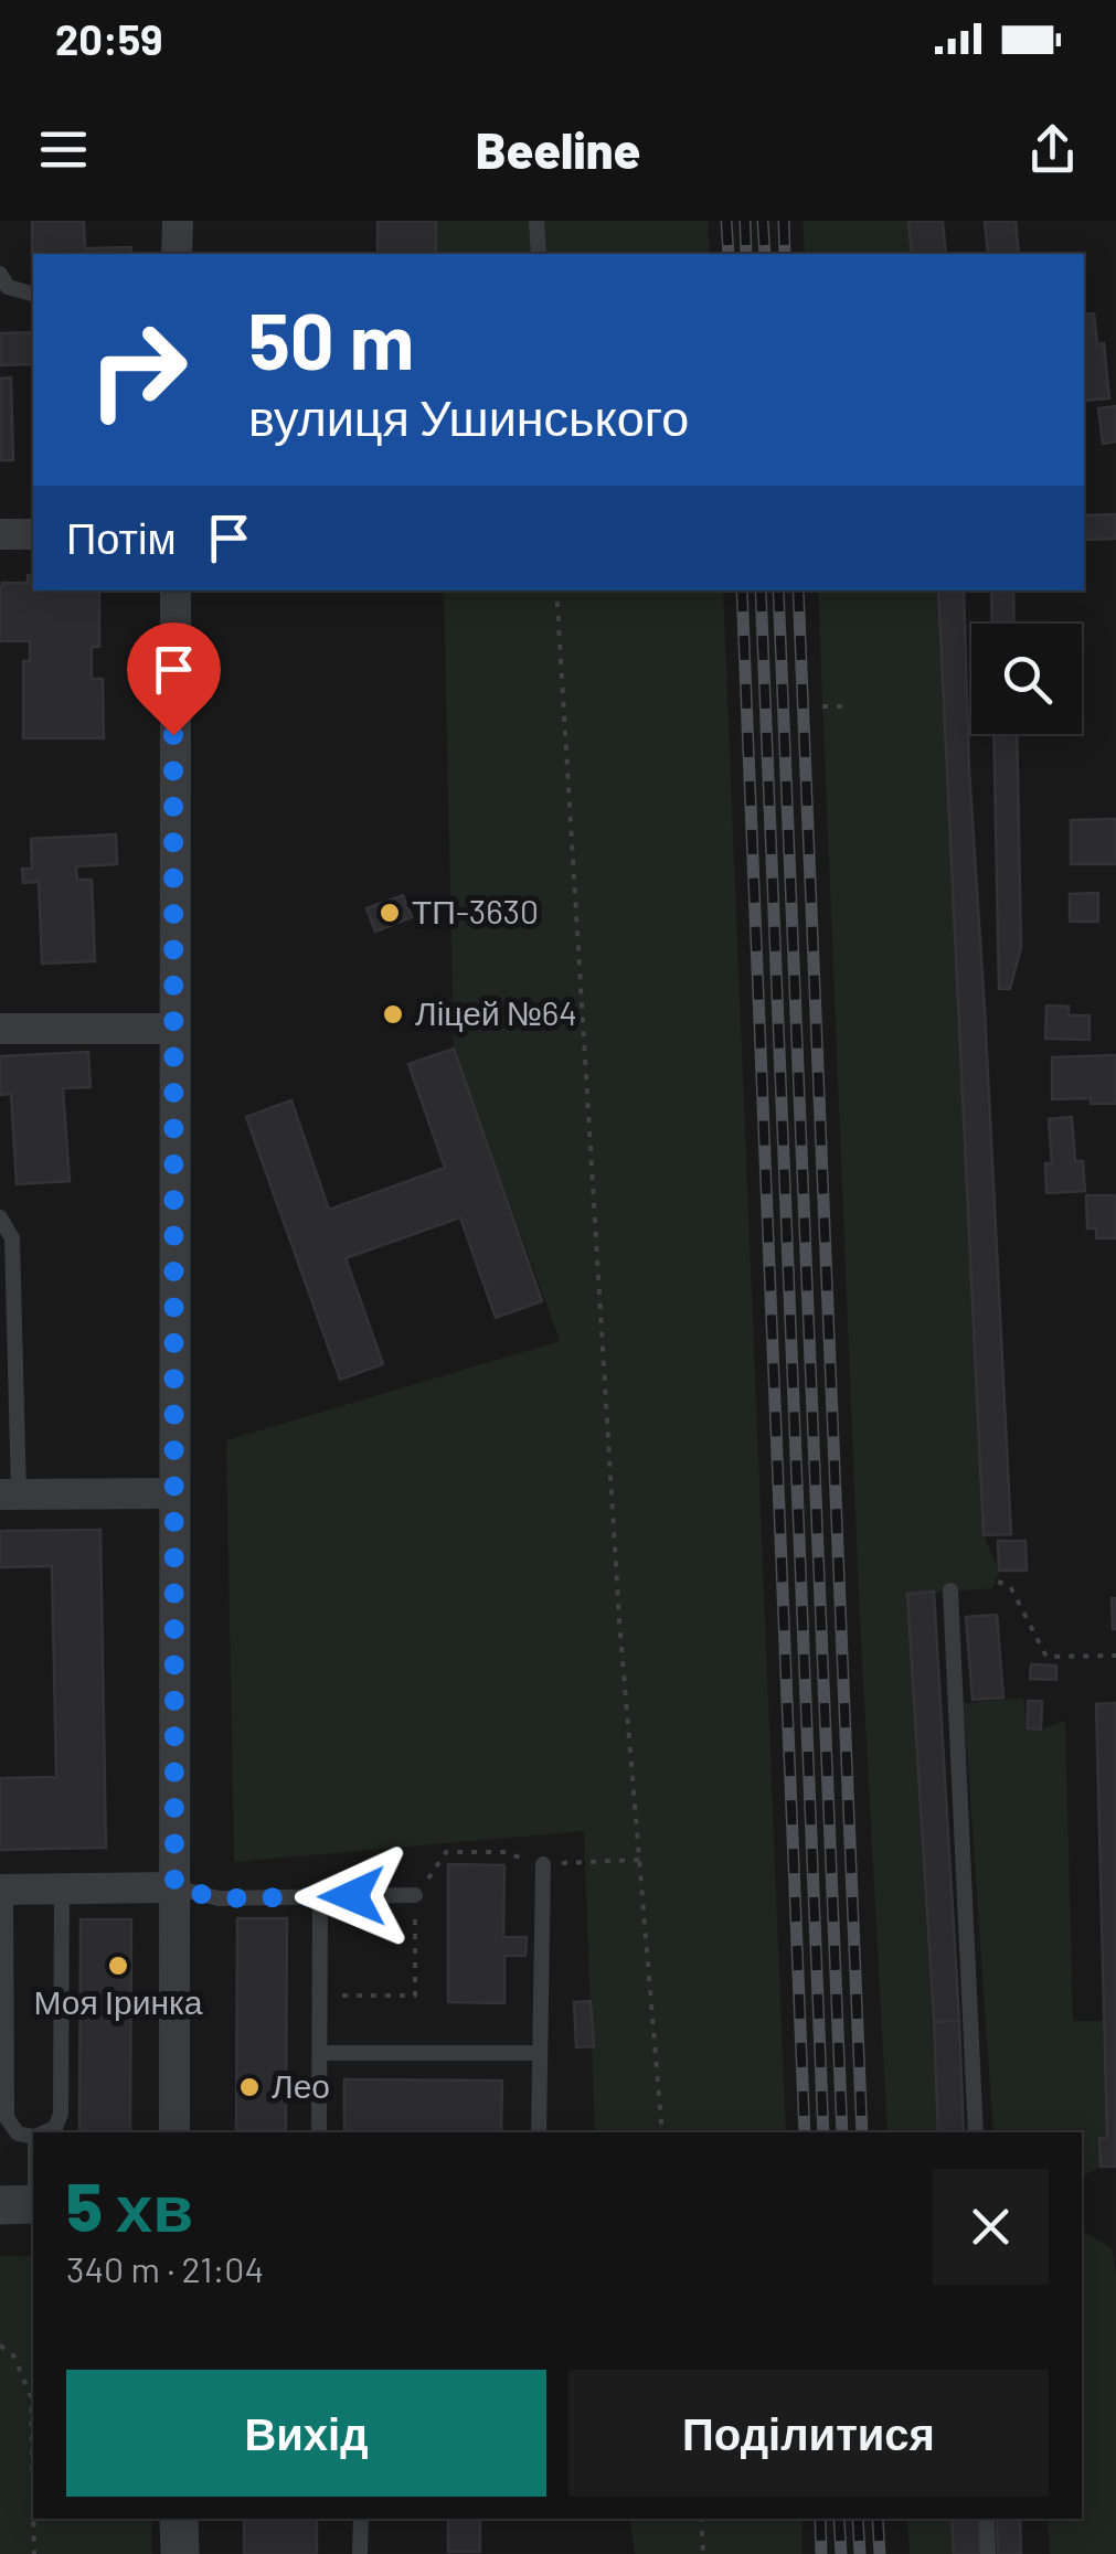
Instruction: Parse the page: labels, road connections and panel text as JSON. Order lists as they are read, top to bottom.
{
  "places": [
    "ТП-3630",
    "Ліцей №64",
    "Моя Іринка",
    "Лео"
  ],
  "page": {
    "status": "20:59",
    "header": "Beeline",
    "turn": ["50 m", "вулиця Ушинського"],
    "then": "Потім",
    "heading": ["5 хв", "340 m · 21:04"],
    "buttons": ["Вихід", "Поділитися"]
  }
}
